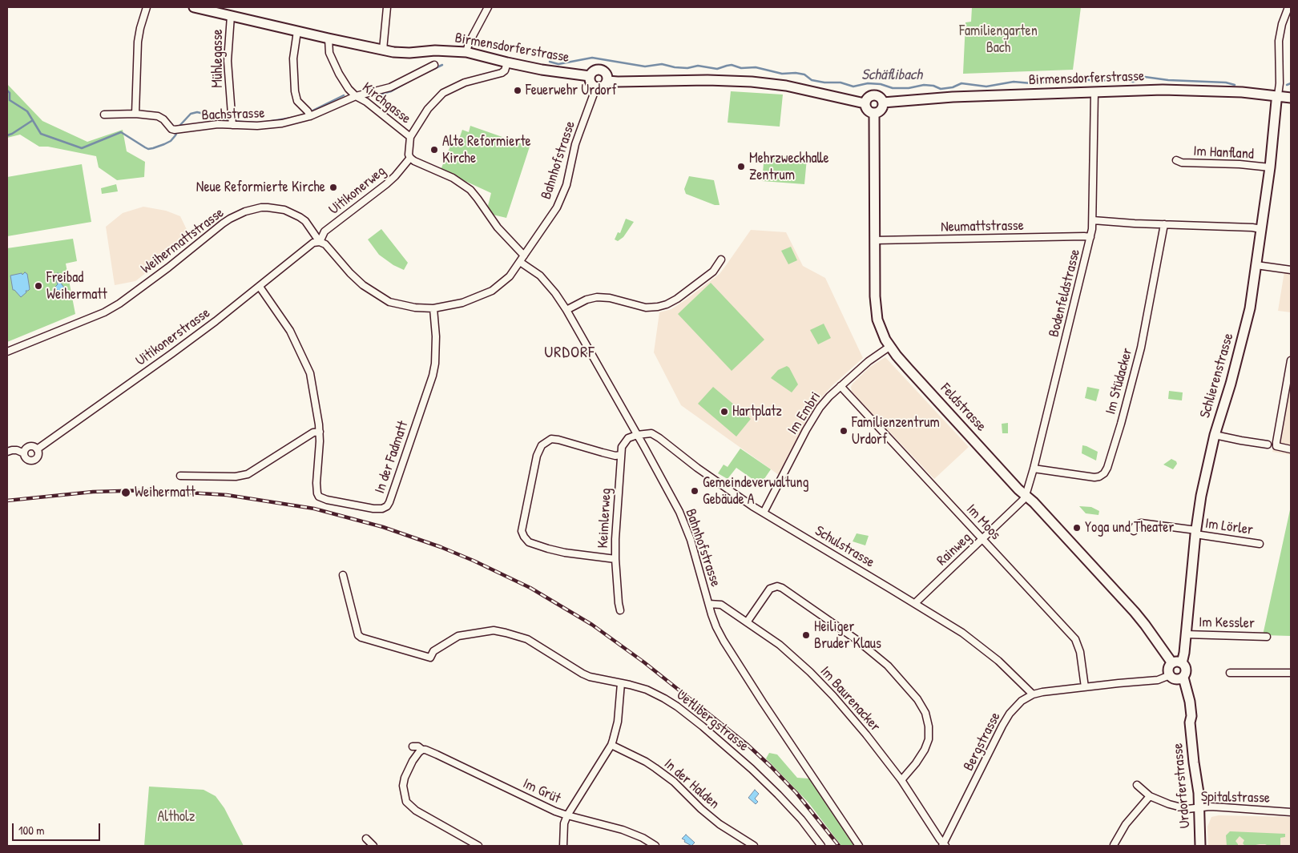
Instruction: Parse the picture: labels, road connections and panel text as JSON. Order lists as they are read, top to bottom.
{
  "streets": {
    "main road": [
      "Birmensdorferstrasse",
      "Schlierenstrasse",
      "Feldstrasse",
      "Urdorferstrasse"
    ],
    "street": [
      "Mühlegasse",
      "Kirchgasse",
      "Bachstrasse",
      "Im Hanfland",
      "Bahnhofstrasse",
      "Uitikonerweg",
      "Neumattstrasse",
      "Weihermattstrasse",
      "Bodenfeldstrasse",
      "Uitikonerstrasse",
      "Im Stüdacker",
      "Im Embri",
      "In der Fadmatt",
      "Keimlerweg",
      "Im Moos",
      "Im Lörler",
      "Schulstrasse",
      "Rainweg",
      "Im Kessler",
      "Im Baurenacker",
      "Uetlibergstrasse",
      "Bergstrasse",
      "In der Halden",
      "Im Grüt",
      "Spitalstrasse"
    ]
  },
  "crossings": [
    ["Birmensdorferstrasse", "Mühlegasse"],
    ["Birmensdorferstrasse", "Kirchgasse"],
    ["Birmensdorferstrasse", "Bahnhofstrasse"],
    ["Birmensdorferstrasse", "Bodenfeldstrasse"],
    ["Birmensdorferstrasse", "Schlierenstrasse"],
    ["Birmensdorferstrasse", "Feldstrasse"],
    ["Mühlegasse", "Bachstrasse"],
    ["Kirchgasse", "Bachstrasse"],
    ["Kirchgasse", "Uitikonerweg"],
    ["Im Hanfland", "Schlierenstrasse"],
    ["Bahnhofstrasse", "Weihermattstrasse"],
    ["Bahnhofstrasse", "Keimlerweg"],
    ["Bahnhofstrasse", "Schulstrasse"],
    ["Bahnhofstrasse", "Im Baurenacker"],
    ["Uitikonerweg", "Weihermattstrasse"],
    ["Uitikonerweg", "Uitikonerstrasse"],
    ["Neumattstrasse", "Bodenfeldstrasse"],
    ["Neumattstrasse", "Feldstrasse"],
    ["Weihermattstrasse", "Uitikonerstrasse"],
    ["Weihermattstrasse", "In der Fadmatt"],
    ["Bodenfeldstrasse", "Im Stüdacker"],
    ["Bodenfeldstrasse", "Feldstrasse"],
    ["Bodenfeldstrasse", "Rainweg"],
    ["Uitikonerstrasse", "In der Fadmatt"],
    ["Schlierenstrasse", "Feldstrasse"],
    ["Schlierenstrasse", "Im Lörler"],
    ["Schlierenstrasse", "Im Kessler"],
    ["Schlierenstrasse", "Urdorferstrasse"],
    ["Feldstrasse", "Im Embri"],
    ["Feldstrasse", "Rainweg"],
    ["Feldstrasse", "Urdorferstrasse"],
    ["Im Embri", "Im Moos"],
    ["Im Embri", "Schulstrasse"],
    ["Keimlerweg", "Schulstrasse"],
    ["Im Moos", "Rainweg"],
    ["Im Moos", "Bergstrasse"],
    ["Schulstrasse", "Rainweg"],
    ["Schulstrasse", "Bergstrasse"],
    ["Im Baurenacker", "Bergstrasse"],
    ["Bergstrasse", "Urdorferstrasse"],
    ["Urdorferstrasse", "Spitalstrasse"]
  ],
  "districts": ["URDORF"],
  "water": ["Schäflibach"],
  "parks": ["Familiengarten Bach", "Altholz"],
  "places": [
    "Feuerwehr Urdorf",
    "Alte Reformierte Kirche",
    "Mehrzweckhalle Zentrum",
    "Neue Reformierte Kirche",
    "Freibad Weihermatt",
    "Hartplatz",
    "Familienzentrum Urdorf",
    "Gemeindeverwaltung Gebäude A",
    "Weihermatt",
    "Yoga und Theater",
    "Heiliger Bruder Klaus"
  ],
  "scale_bar": "100 m"
}
